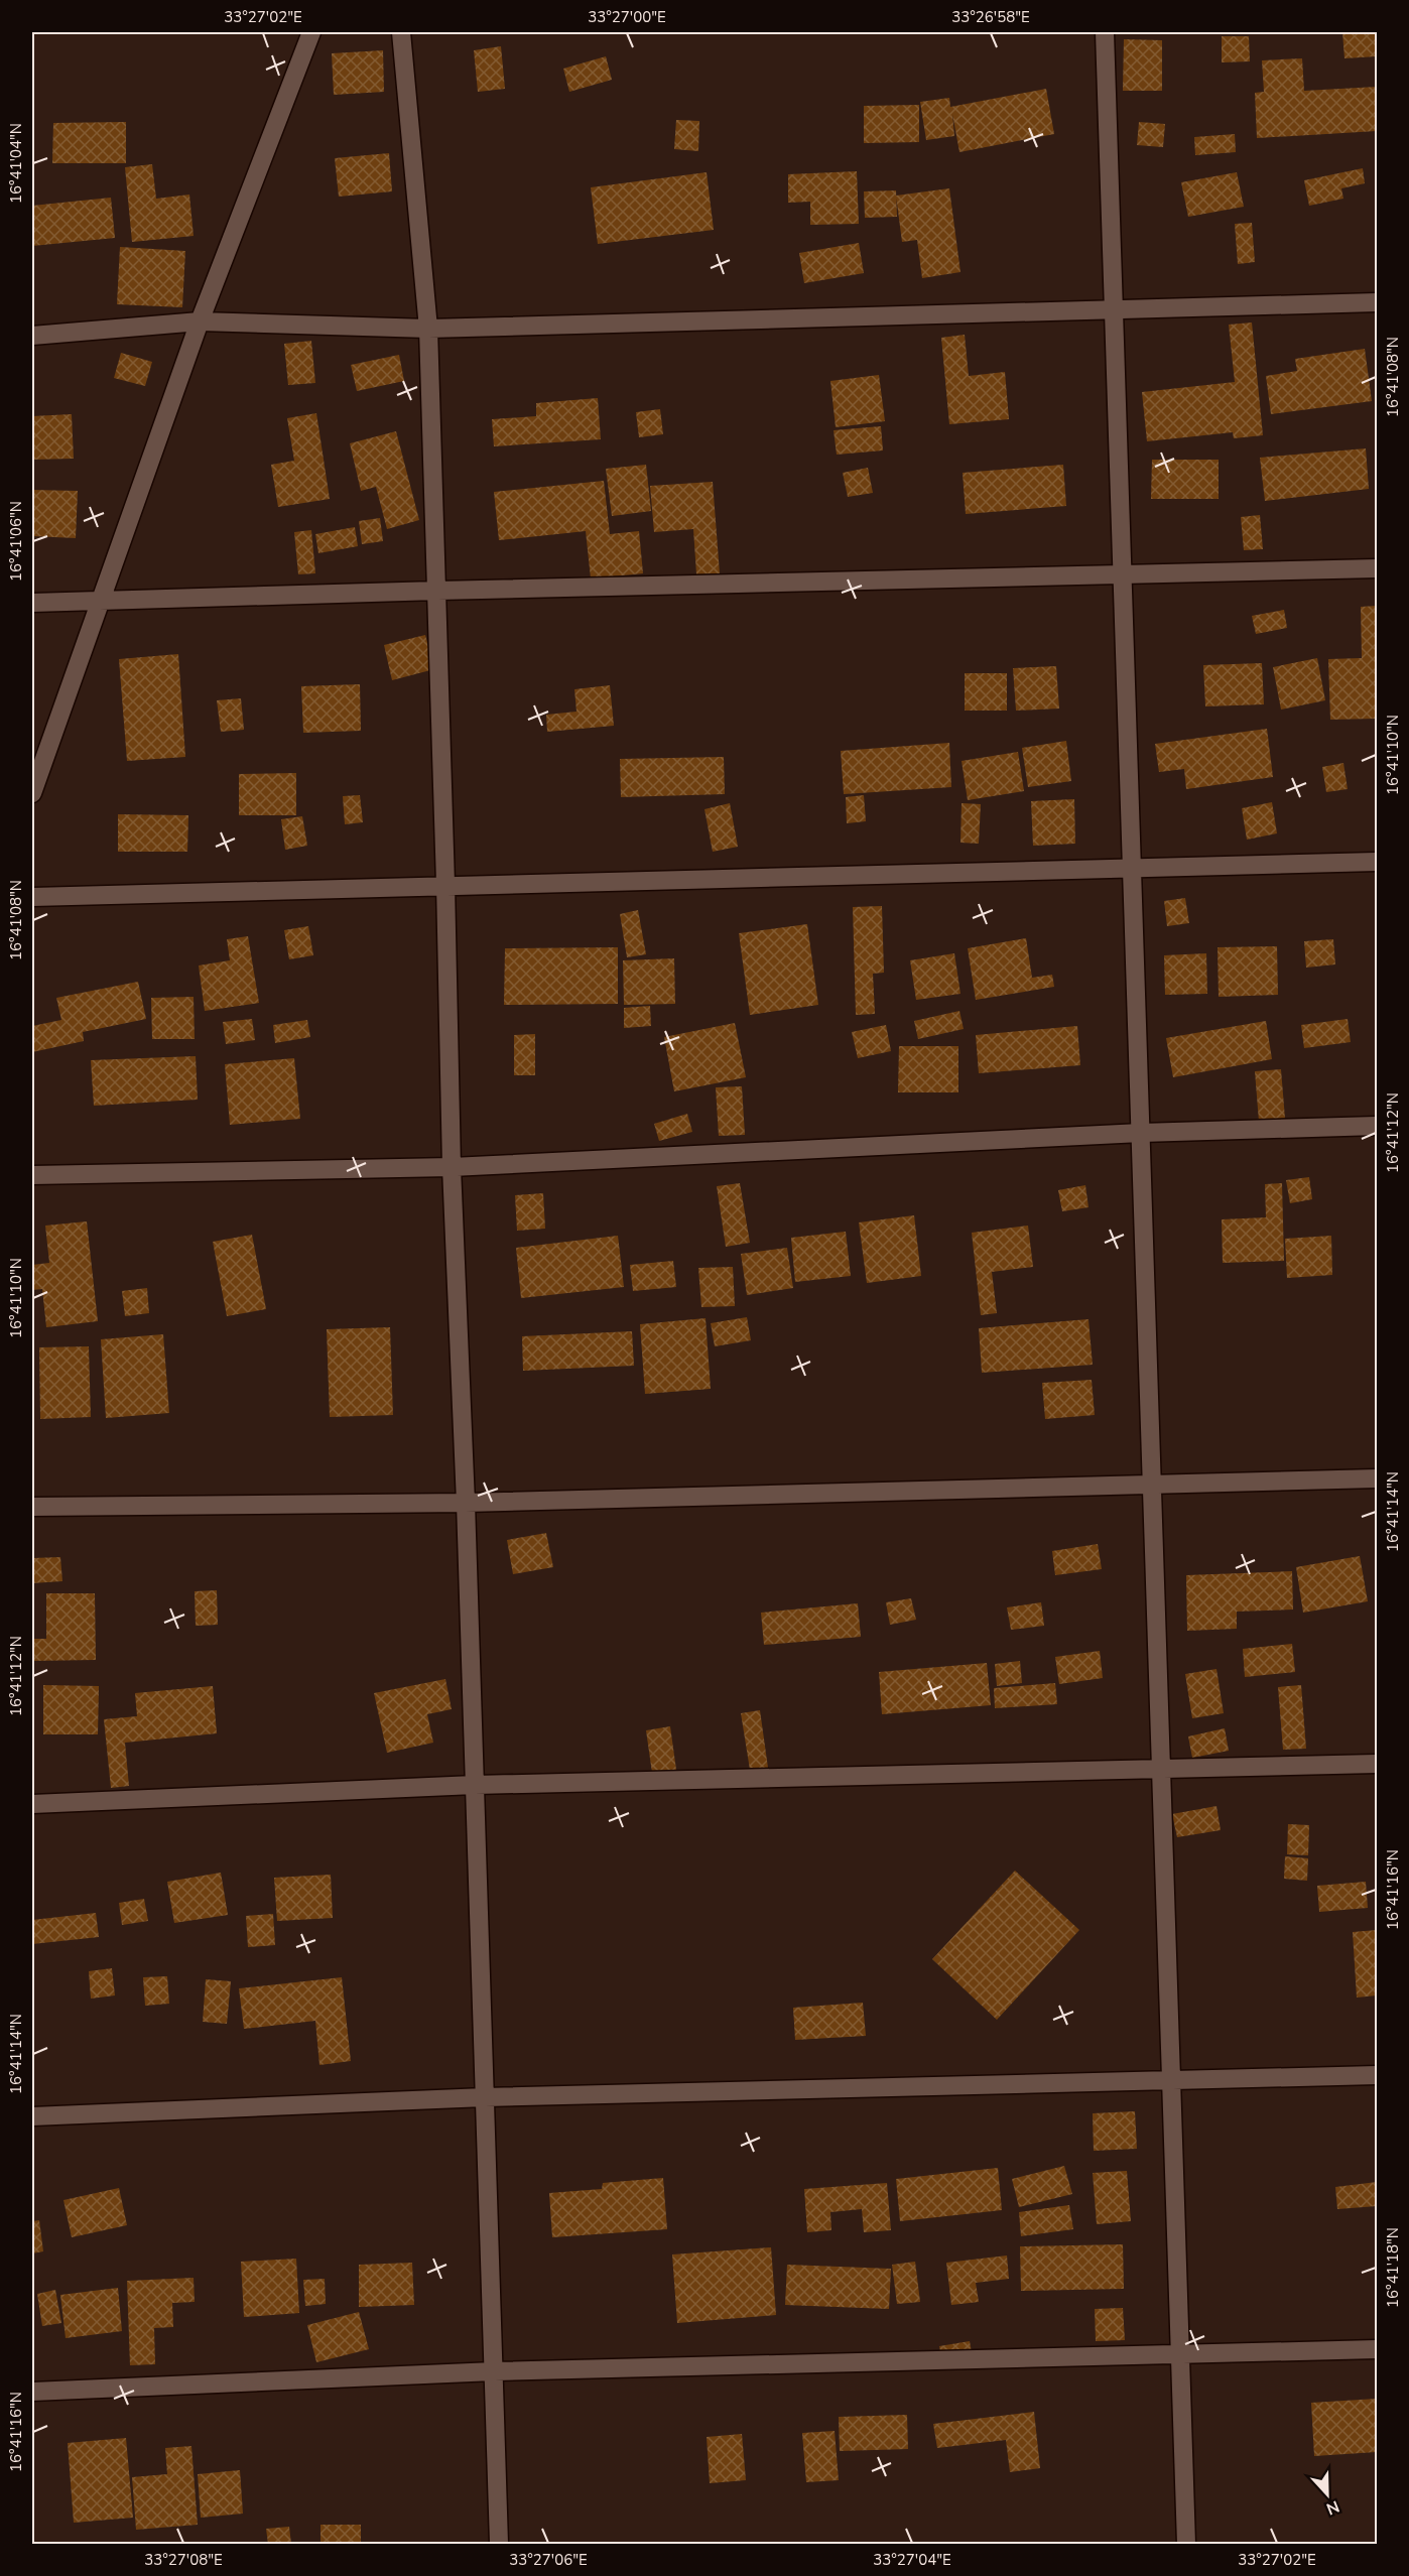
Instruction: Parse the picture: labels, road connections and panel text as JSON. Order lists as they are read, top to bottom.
{
  "north": "bottom",
  "coordinates": [
    "33°27'02\"E",
    "33°27'00\"E",
    "33°26'58\"E",
    "16°41'04\"N",
    "16°41'08\"N",
    "16°41'06\"N",
    "16°41'10\"N",
    "16°41'12\"N",
    "16°41'14\"N",
    "16°41'16\"N",
    "16°41'18\"N",
    "33°27'08\"E",
    "33°27'06\"E",
    "33°27'04\"E"
  ]
}
